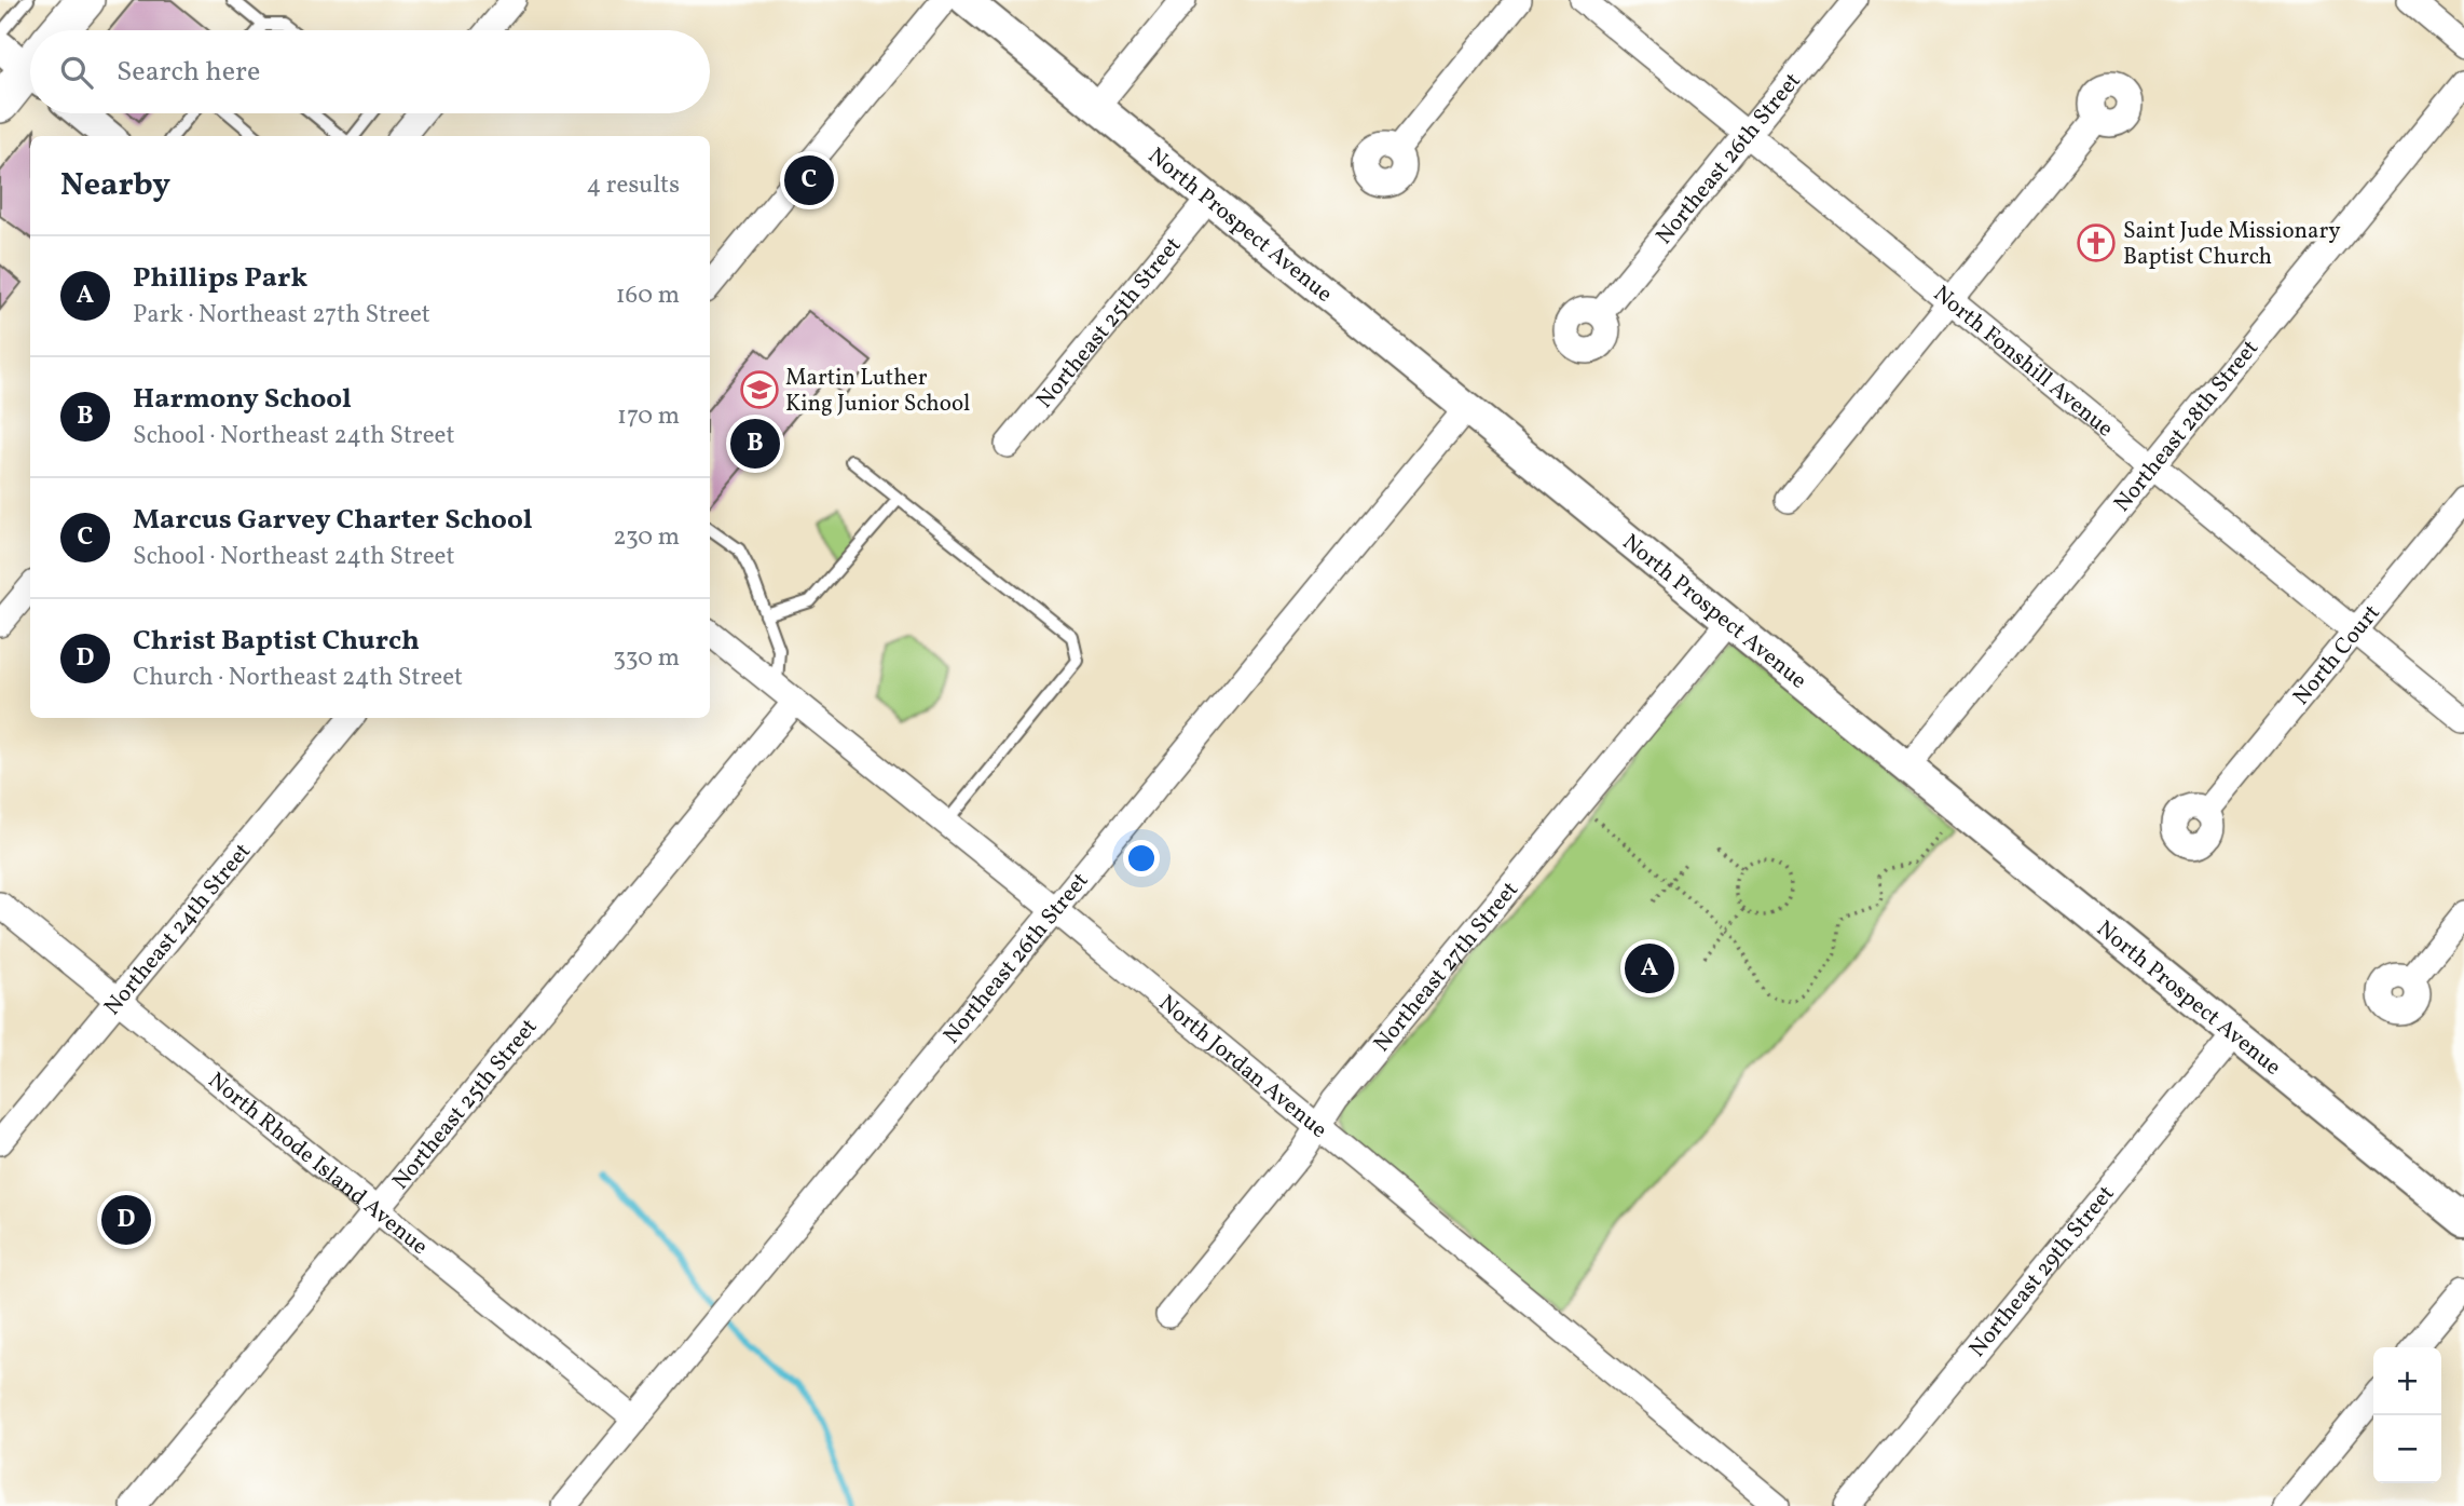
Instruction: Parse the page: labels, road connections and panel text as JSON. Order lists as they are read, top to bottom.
{
  "streets": {
    "street": [
      "Northeast 26th Street",
      "North Prospect Avenue",
      "Northeast 25th Street",
      "North Fonshill Avenue",
      "Northeast 28th Street",
      "North Court",
      "Northeast 24th Street",
      "Northeast 27th Street",
      "North Jordan Avenue",
      "North Rhode Island Avenue",
      "Northeast 29th Street"
    ]
  },
  "crossings": [
    ["Northeast 26th Street", "North Prospect Avenue"],
    ["Northeast 26th Street", "North Fonshill Avenue"],
    ["Northeast 26th Street", "North Jordan Avenue"],
    ["Northeast 26th Street", "North Rhode Island Avenue"],
    ["North Prospect Avenue", "Northeast 25th Street"],
    ["North Prospect Avenue", "Northeast 28th Street"],
    ["North Prospect Avenue", "Northeast 27th Street"],
    ["North Prospect Avenue", "Northeast 29th Street"],
    ["Northeast 25th Street", "North Jordan Avenue"],
    ["Northeast 25th Street", "North Rhode Island Avenue"],
    ["North Fonshill Avenue", "Northeast 28th Street"],
    ["North Fonshill Avenue", "North Court"],
    ["Northeast 24th Street", "North Rhode Island Avenue"],
    ["Northeast 27th Street", "North Jordan Avenue"]
  ],
  "places": {
    "church": ["Saint Jude Missionary Baptist Church"],
    "school or university": ["Martin Luther King Junior School"]
  },
  "page": {
    "search": "Search here",
    "heading": ["Nearby", "4 results"],
    "pins": [
      "C",
      "B",
      "A",
      "D"
    ],
    "list": [
      {
        "mark": "A",
        "name": "Phillips Park",
        "note": "Park · Northeast 27th Street",
        "value": "160 m"
      },
      {
        "mark": "B",
        "name": "Harmony School",
        "note": "School · Northeast 24th Street",
        "value": "170 m"
      },
      {
        "mark": "C",
        "name": "Marcus Garvey Charter School",
        "note": "School · Northeast 24th Street",
        "value": "230 m"
      },
      {
        "mark": "D",
        "name": "Christ Baptist Church",
        "note": "Church · Northeast 24th Street",
        "value": "330 m"
      }
    ],
    "map_buttons": ["+", "−"]
  }
}
